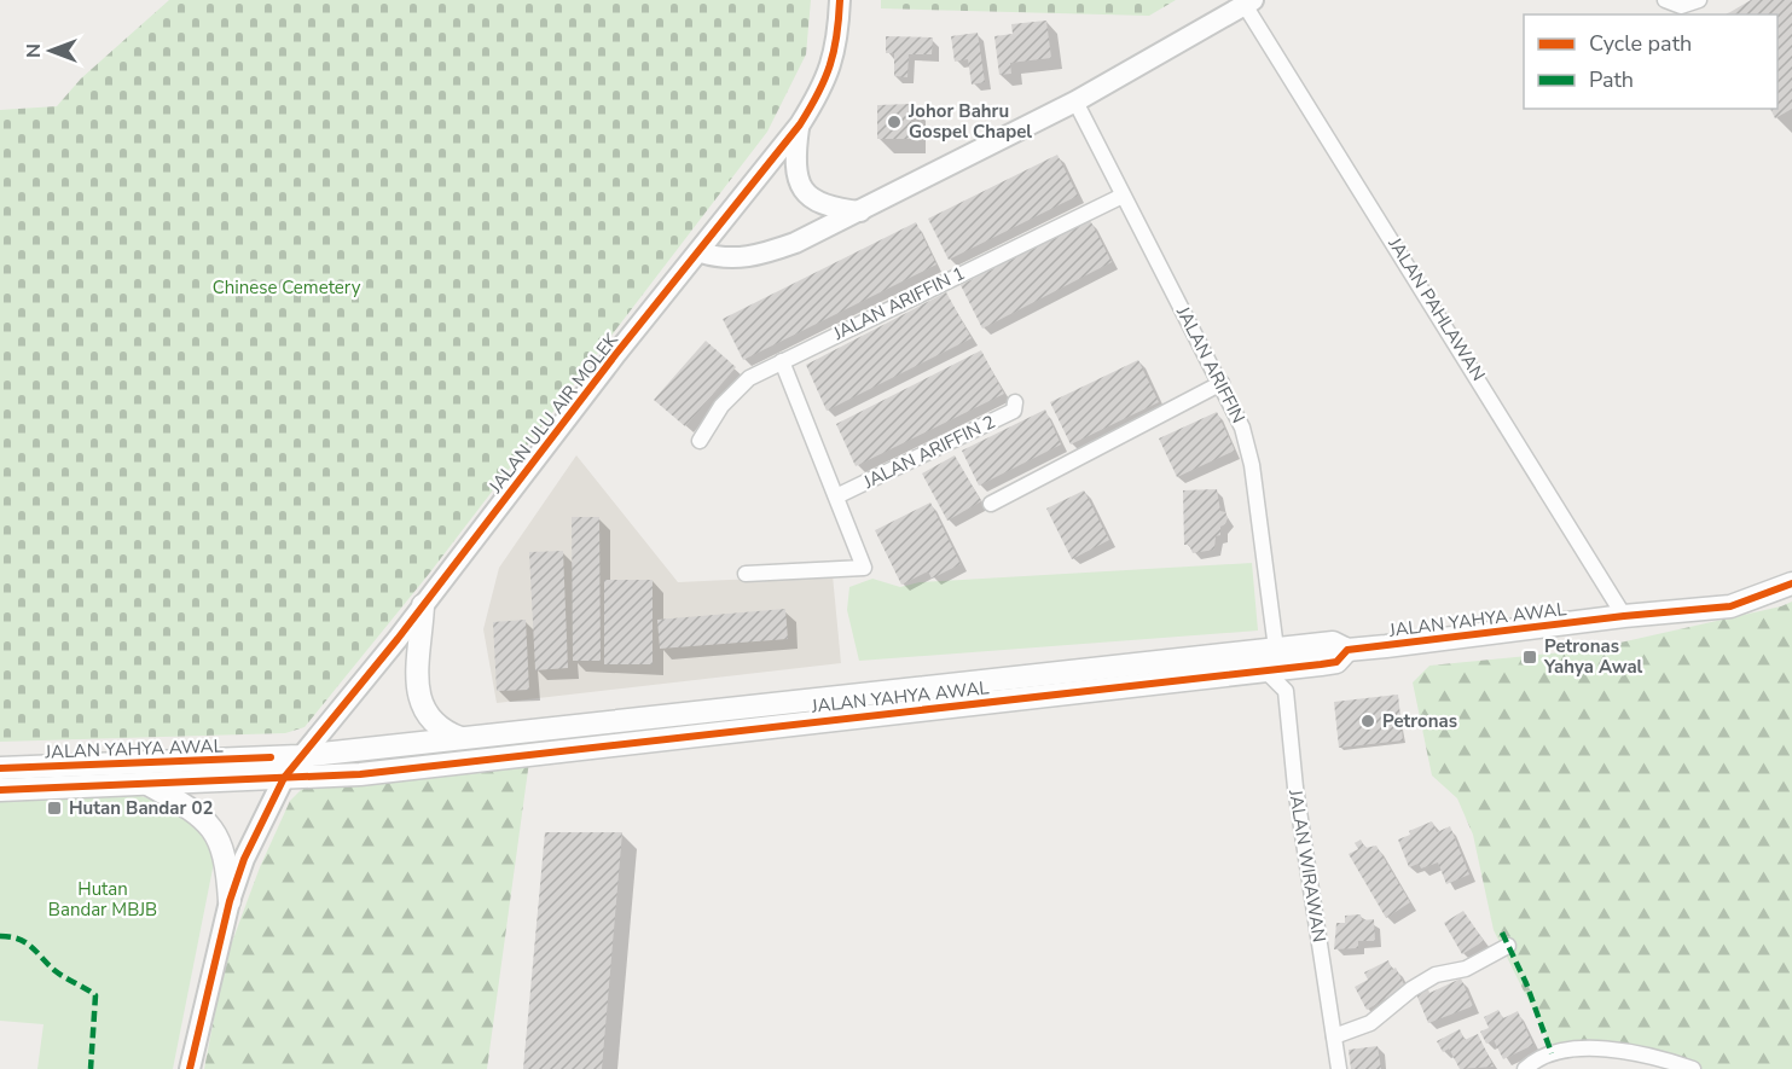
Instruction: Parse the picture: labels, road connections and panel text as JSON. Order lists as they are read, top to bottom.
{
  "streets": {
    "main road": ["JALAN YAHYA AWAL"],
    "street": [
      "JALAN ARIFFIN 1",
      "JALAN PAHLAWAN",
      "JALAN ARIFFIN",
      "JALAN ULU AIR MOLEK",
      "JALAN ARIFFIN 2",
      "JALAN WIRAWAN"
    ]
  },
  "crossings": [
    ["JALAN ARIFFIN 1", "JALAN ARIFFIN"],
    ["JALAN PAHLAWAN", "JALAN YAHYA AWAL"],
    ["JALAN ARIFFIN", "JALAN YAHYA AWAL"],
    ["JALAN ULU AIR MOLEK", "JALAN YAHYA AWAL"]
  ],
  "parks": ["Chinese Cemetery", "Hutan Bandar MBJB"],
  "places": {
    "other": ["Johor Bahru Gospel Chapel", "Petronas"],
    "transit": ["Petronas Yahya Awal", "Hutan Bandar 02"]
  },
  "legend": ["Cycle path", "Path"],
  "north": "left"
}
